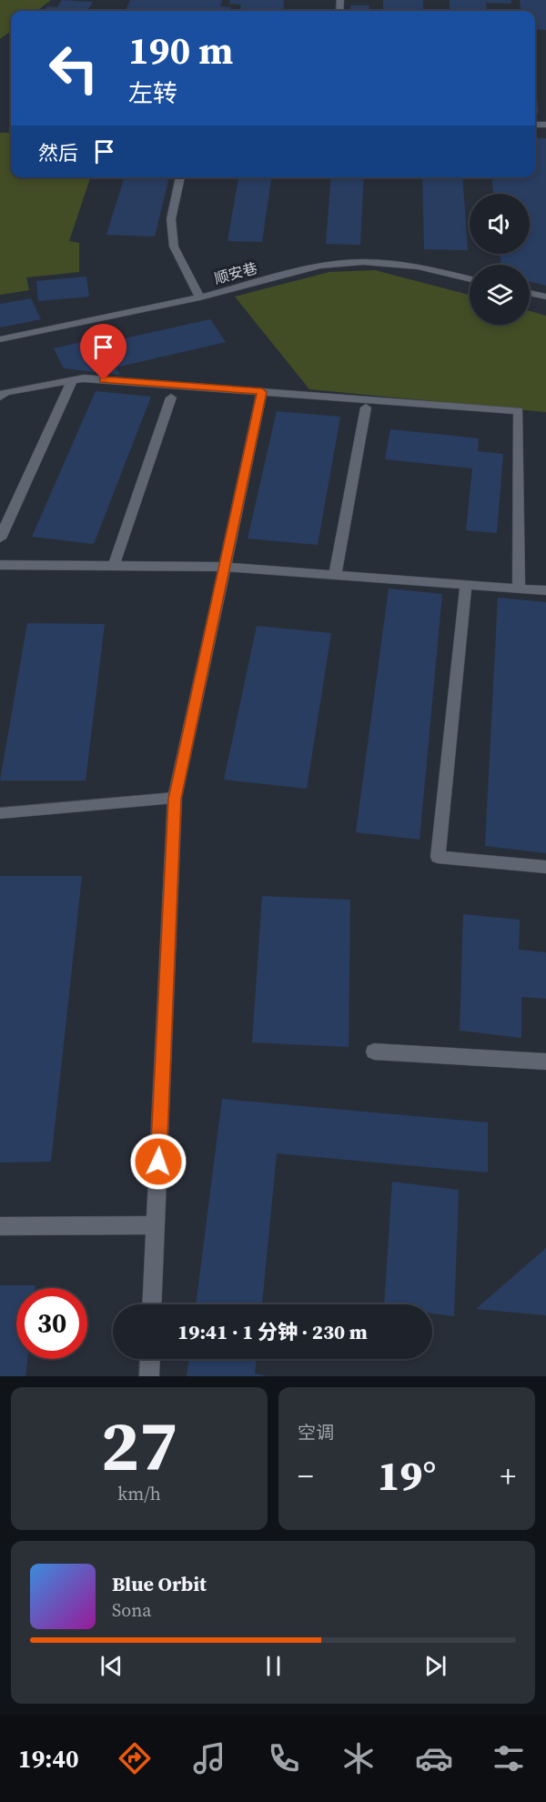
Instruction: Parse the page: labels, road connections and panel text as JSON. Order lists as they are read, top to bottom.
{
  "streets": {
    "street": ["顺安巷"]
  },
  "page": {
    "turn": ["190 m", "左转"],
    "then": "然后",
    "limit": "30",
    "trip": "19:41 · 1 分钟 · 230 m",
    "tile": [
      ["27", "km/h"],
      "空调"
    ],
    "heat": ["−", "19°", "+"],
    "song": ["Blue Orbit", "Sona"],
    "tabs": "19:40"
  }
}
